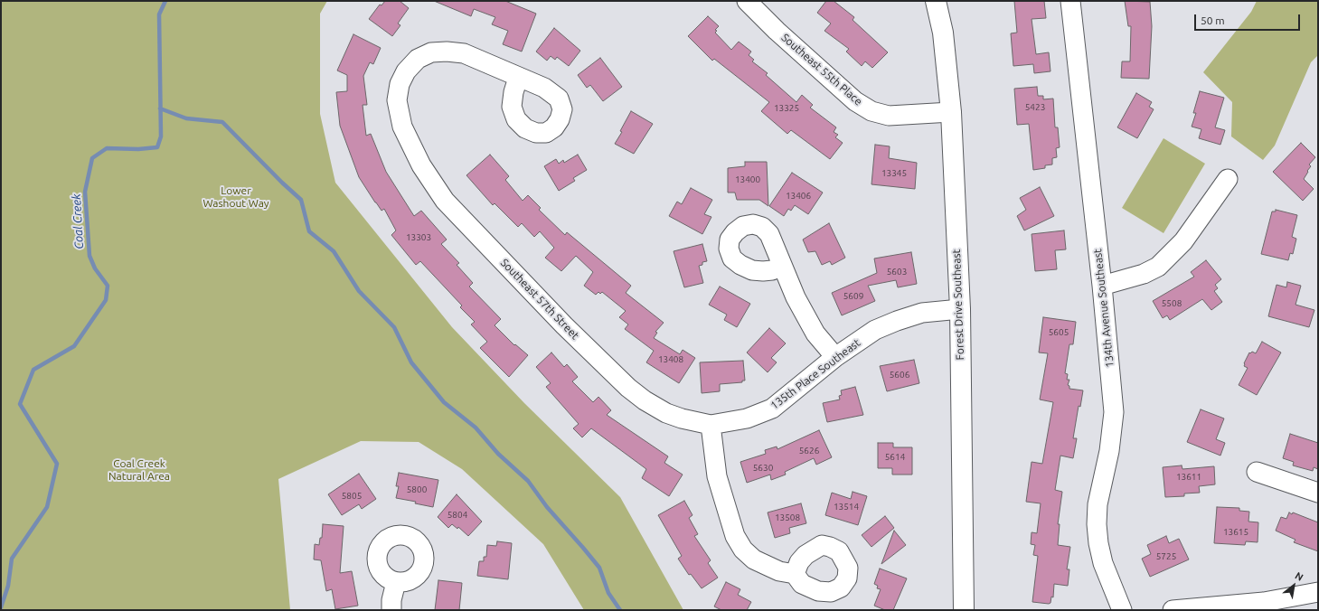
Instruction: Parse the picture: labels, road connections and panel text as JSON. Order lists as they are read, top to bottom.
{
  "streets": {
    "main road": ["Forest Drive Southeast"],
    "street": [
      "Southeast 55th Place",
      "Southeast 57th Street",
      "134th Avenue Southeast",
      "135th Place Southeast"
    ]
  },
  "crossings": [
    ["Southeast 55th Place", "Forest Drive Southeast"],
    ["Southeast 57th Street", "135th Place Southeast"],
    ["Forest Drive Southeast", "135th Place Southeast"]
  ],
  "water": ["Coal Creek"],
  "parks": ["Lower Washout Way", "Coal Creek Natural Area"],
  "house_numbers": [
    "5423",
    "13325",
    "13345",
    "13400",
    "13406",
    "13303",
    "5603",
    "5609",
    "5508",
    "5605",
    "13408",
    "5606",
    "5626",
    "5614",
    "5630",
    "13611",
    "5800",
    "5805",
    "13514",
    "5804",
    "13508",
    "13615",
    "5725"
  ],
  "scale_bar": "50 m",
  "north": "top right"
}
